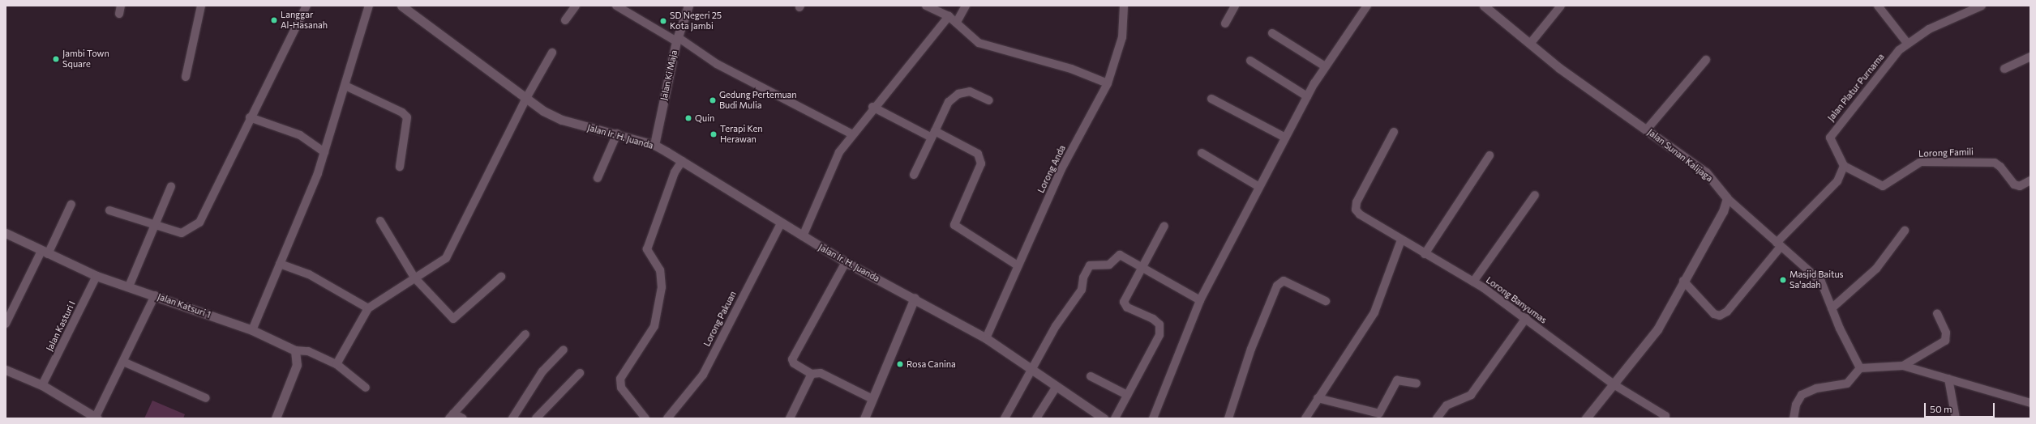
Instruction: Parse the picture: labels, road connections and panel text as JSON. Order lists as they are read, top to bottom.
{
  "streets": {
    "street": [
      "Jalan Ki Maja",
      "Jalan Platur Purnama",
      "Jalan Ir. H. Juanda",
      "Lorong Famili",
      "Jalan Sunan Kalijaga",
      "Lorong Anda",
      "Lorong Banyumas",
      "Jalan Katsuri 1",
      "Lorong Pakuan",
      "Jalan Kasturi I"
    ]
  },
  "crossings": [
    ["Jalan Ki Maja", "Jalan Ir. H. Juanda"],
    ["Jalan Platur Purnama", "Lorong Famili"],
    ["Jalan Ir. H. Juanda", "Lorong Anda"],
    ["Jalan Ir. H. Juanda", "Lorong Pakuan"],
    ["Jalan Katsuri 1", "Jalan Kasturi I"]
  ],
  "places": [
    "Langgar Al-Hasanah",
    "SD Negeri 25 Kota Jambi",
    "Jambi Town Square",
    "Gedung Pertemuan Budi Mulia",
    "Quin",
    "Terapi Ken Herawan",
    "Masjid Baitus Sa'adah",
    "Rosa Canina"
  ],
  "scale_bar": "50 m"
}
